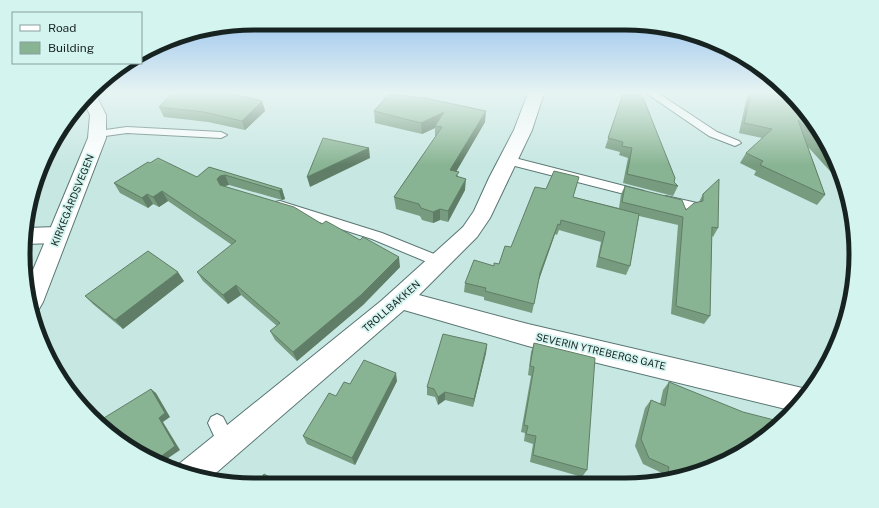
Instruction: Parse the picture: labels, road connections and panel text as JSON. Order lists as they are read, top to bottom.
{
  "streets": {
    "street": ["KIRKEGÅRDSVEGEN", "TROLLBAKKEN", "SEVERIN YTREBERGS GATE"]
  },
  "crossings": [
    ["TROLLBAKKEN", "SEVERIN YTREBERGS GATE"]
  ],
  "legend": ["Road", "Building"]
}
